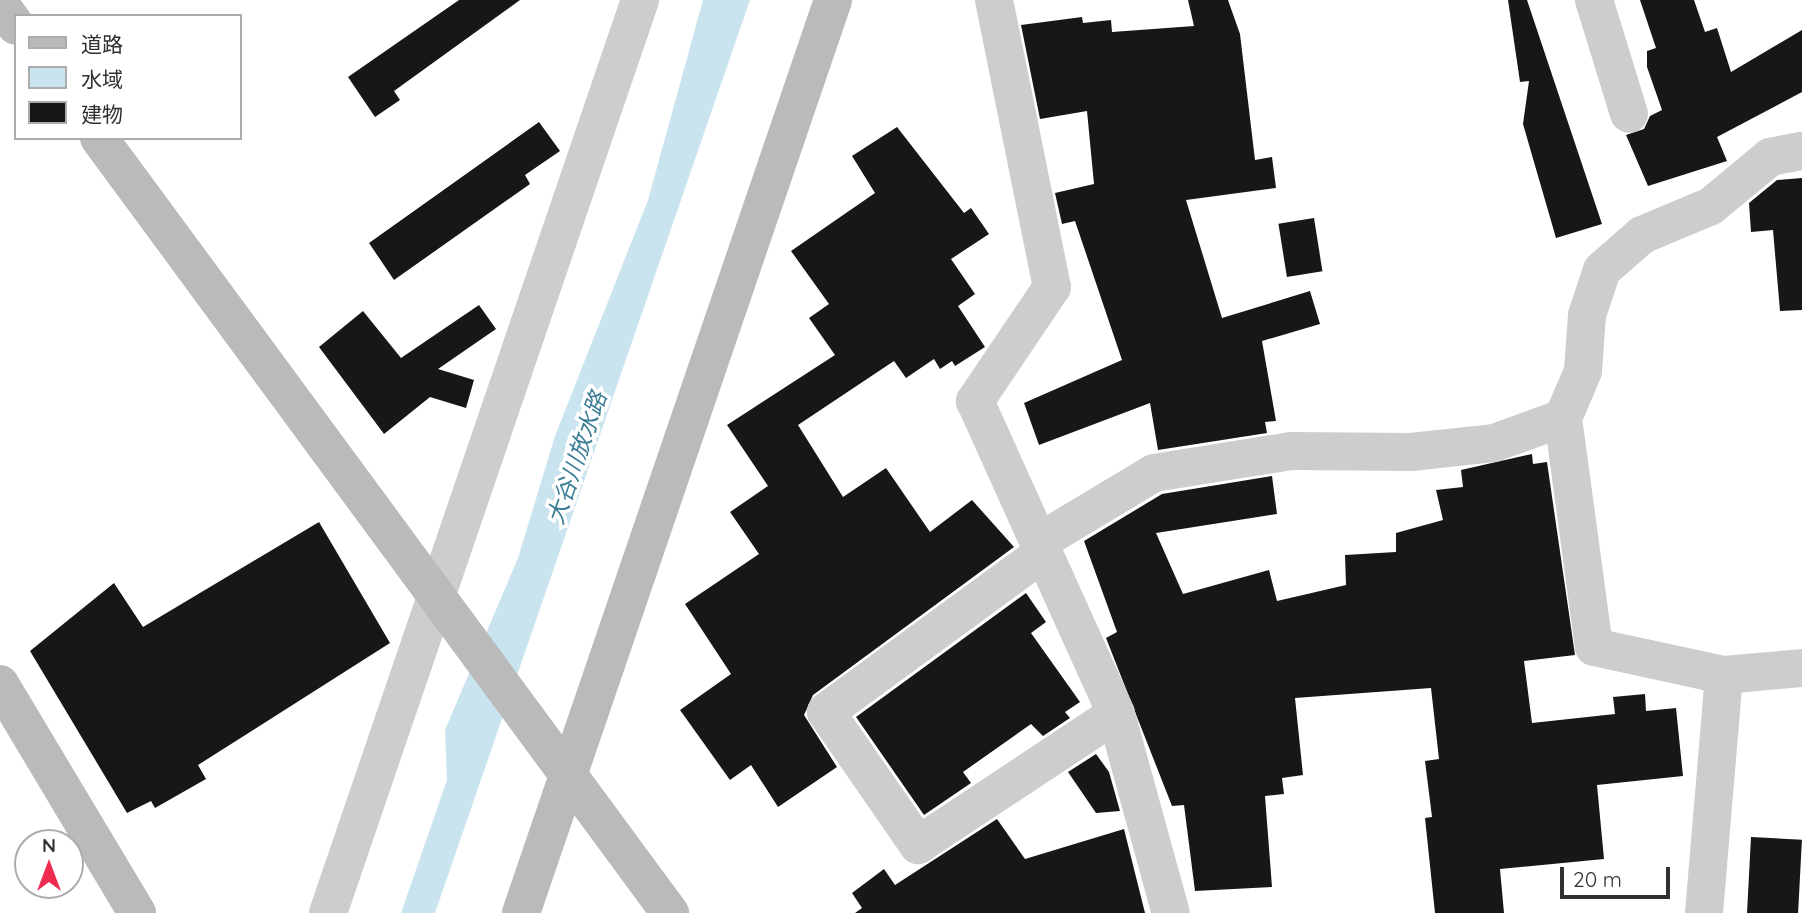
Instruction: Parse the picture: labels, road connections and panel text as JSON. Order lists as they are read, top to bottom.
{
  "water": ["大谷川放水路"],
  "legend": ["道路", "水域", "建物"],
  "scale_bar": "20 m",
  "north": "top"
}
